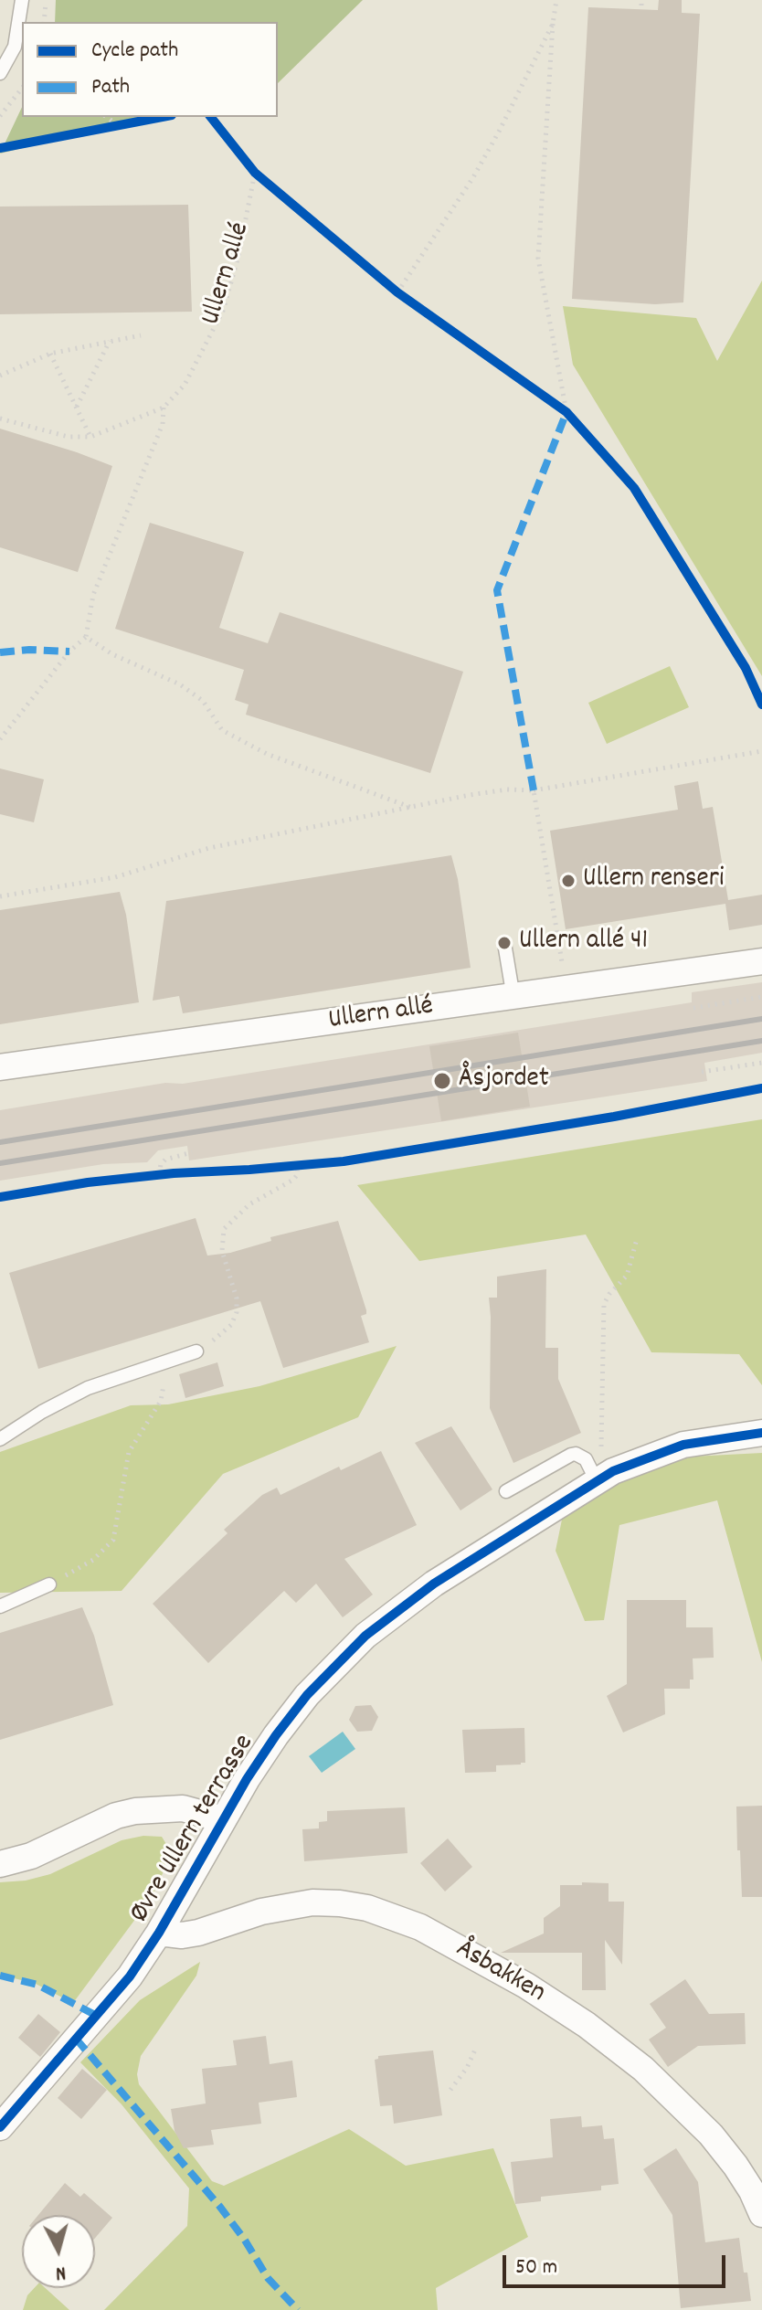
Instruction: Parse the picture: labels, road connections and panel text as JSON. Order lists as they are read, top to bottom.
{
  "streets": {
    "street": ["Ullern allé", "Øvre Ullern terrasse", "Åsbakken"]
  },
  "crossings": [
    ["Øvre Ullern terrasse", "Åsbakken"]
  ],
  "places": ["Ullern renseri", "Ullern allé 41", "Åsjordet"],
  "legend": ["Cycle path", "Path"],
  "scale_bar": "50 m",
  "north": "bottom"
}
